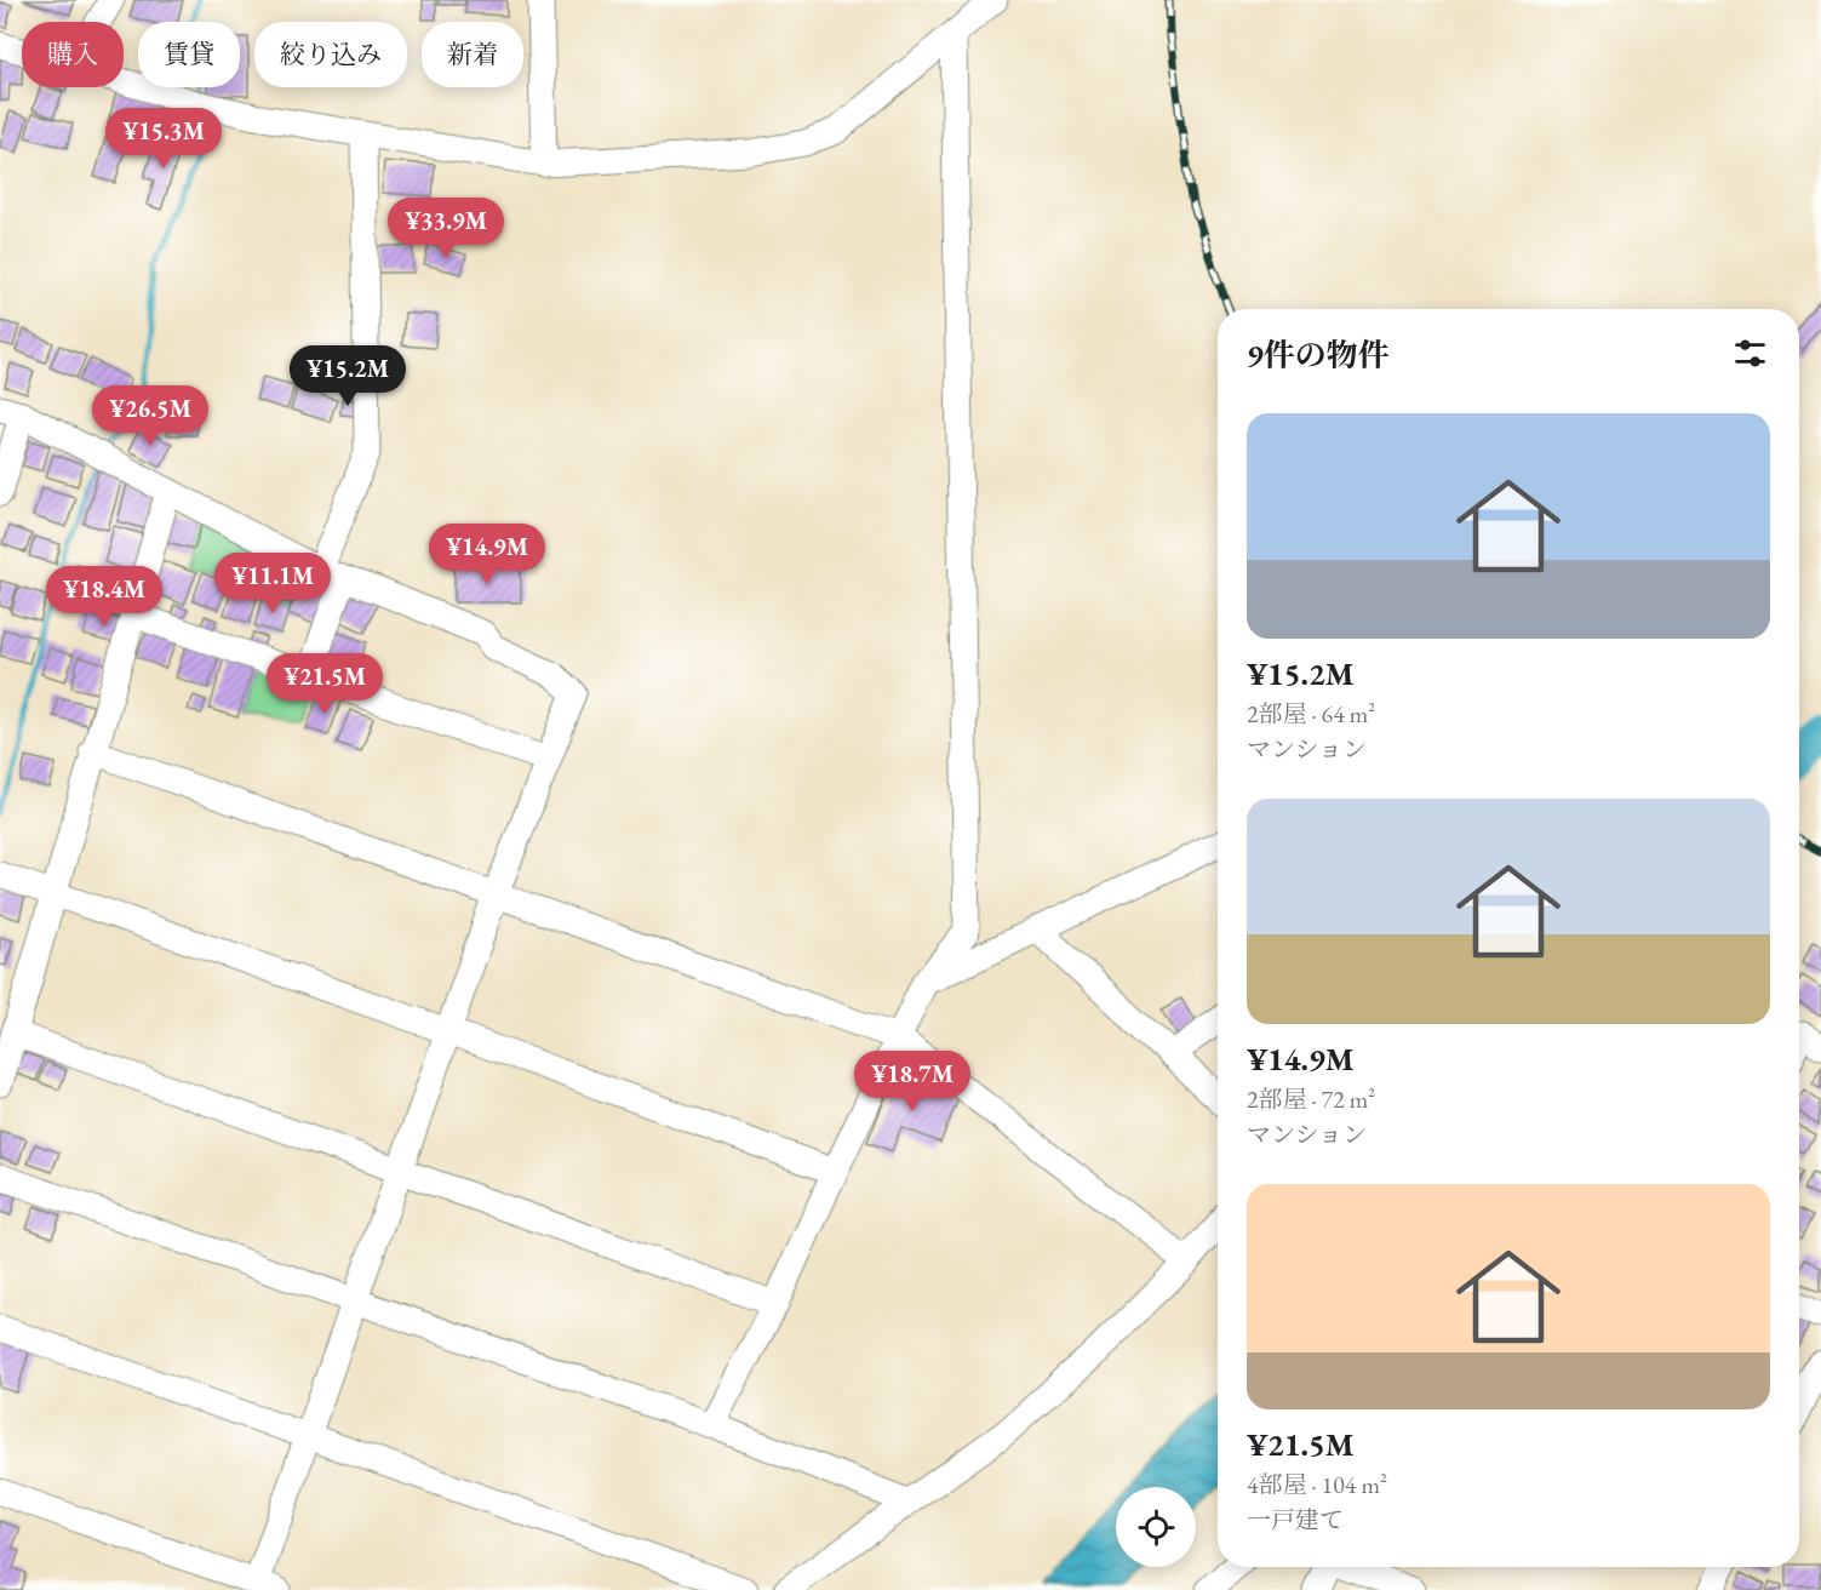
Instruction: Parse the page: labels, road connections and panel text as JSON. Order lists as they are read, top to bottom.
{
  "page": {
    "chip": [
      "購入",
      "賃貸",
      "絞り込み",
      "新着"
    ],
    "price": [
      "¥15.3M",
      "¥33.9M",
      "¥15.2M",
      "¥26.5M",
      "¥14.9M",
      "¥11.1M",
      "¥18.4M",
      "¥21.5M",
      "¥18.7M"
    ],
    "heading": "9件の物件",
    "list": [
      {
        "name": "¥15.2M",
        "note": "2部屋 · 64 m² · マンション"
      },
      {
        "name": "¥14.9M",
        "note": "2部屋 · 72 m² · マンション"
      },
      {
        "name": "¥21.5M",
        "note": "4部屋 · 104 m² · 一戸建て"
      }
    ]
  }
}
